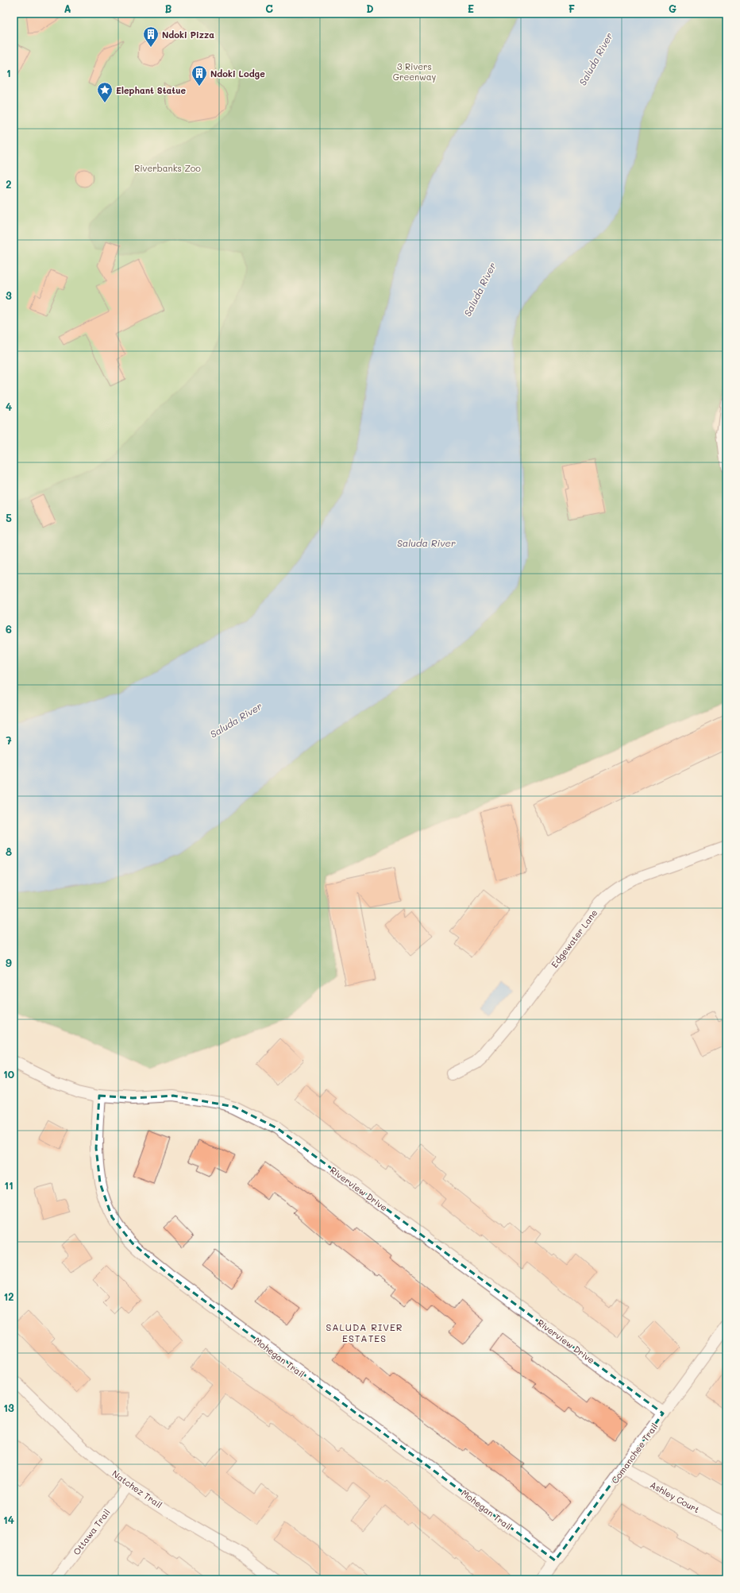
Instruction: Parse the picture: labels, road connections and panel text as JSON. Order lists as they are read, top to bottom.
{
  "streets": {
    "street": [
      "Edgewater Lane",
      "Riverview Drive",
      "Mohegan Trail",
      "Comanchee Trail",
      "Natchez Trail",
      "Ashley Court",
      "Ottawa Trail"
    ]
  },
  "crossings": [
    ["Riverview Drive", "Mohegan Trail"],
    ["Riverview Drive", "Comanchee Trail"],
    ["Mohegan Trail", "Comanchee Trail"],
    ["Comanchee Trail", "Ashley Court"],
    ["Natchez Trail", "Ottawa Trail"]
  ],
  "districts": ["SALUDA RIVER ESTATES"],
  "water": ["Saluda River"],
  "parks": ["3 Rivers Greenway", "Riverbanks Zoo"],
  "places": {
    "building": ["Ndoki Pizza", "Ndoki Lodge"],
    "place": ["Elephant Statue"]
  },
  "grid": {
    "columns": [
      "A",
      "B",
      "C",
      "D",
      "E",
      "F",
      "G"
    ],
    "rows": [
      "1",
      "2",
      "3",
      "4",
      "5",
      "6",
      "7",
      "8",
      "9",
      "10",
      "11",
      "12",
      "13",
      "14"
    ]
  }
}
